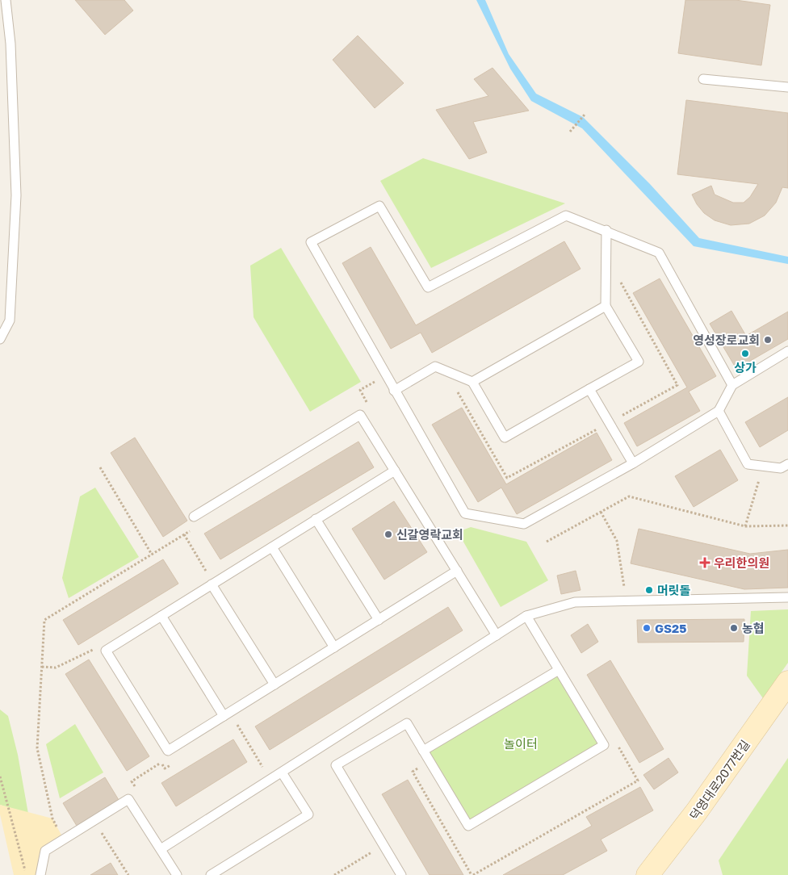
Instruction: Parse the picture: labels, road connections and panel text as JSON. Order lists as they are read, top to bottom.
{
  "streets": {
    "street": ["덕영대로2077번길"]
  },
  "parks": ["놀이터"],
  "places": {
    "other": [
      "영성장로교회",
      "상가",
      "신갈영락교회",
      "머릿돌",
      "GS25",
      "농협"
    ],
    "health": ["우리한의원"]
  }
}
